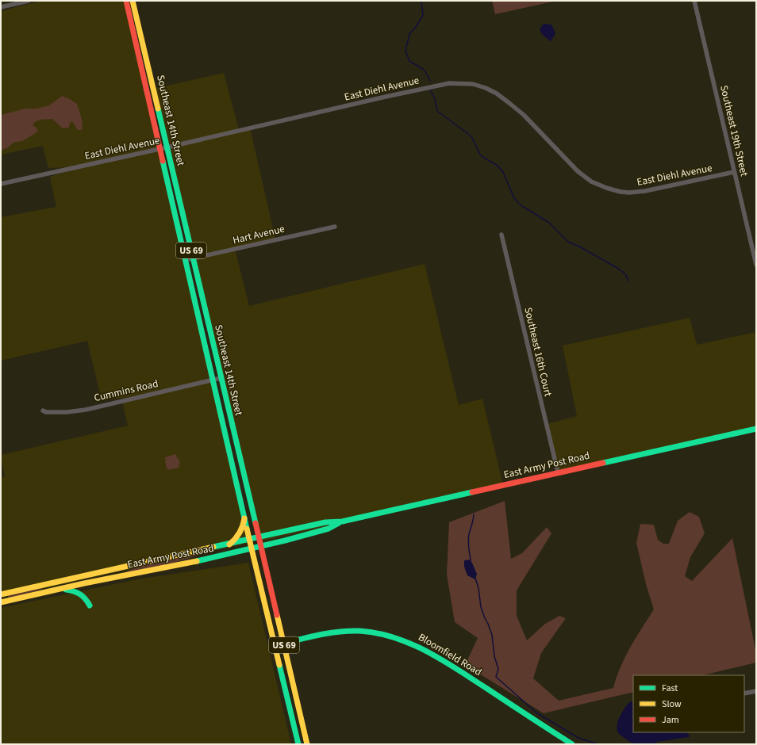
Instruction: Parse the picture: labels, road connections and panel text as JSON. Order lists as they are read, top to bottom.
{
  "streets": {
    "main road": [
      "Southeast 14th Street",
      "US 69",
      "East Army Post Road",
      "Bloomfield Road"
    ],
    "street": [
      "East Diehl Avenue",
      "Southeast 19th Street",
      "Hart Avenue",
      "Southeast 16th Court",
      "Cummins Road"
    ]
  },
  "crossings": [
    ["East Diehl Avenue", "Southeast 14th Street"],
    ["East Diehl Avenue", "Southeast 19th Street"],
    ["Southeast 14th Street", "Hart Avenue"],
    ["Southeast 14th Street", "Cummins Road"],
    ["Southeast 14th Street", "East Army Post Road"],
    ["Southeast 14th Street", "Bloomfield Road"],
    ["Southeast 16th Court", "East Army Post Road"]
  ],
  "legend": ["Fast", "Slow", "Jam"]
}
